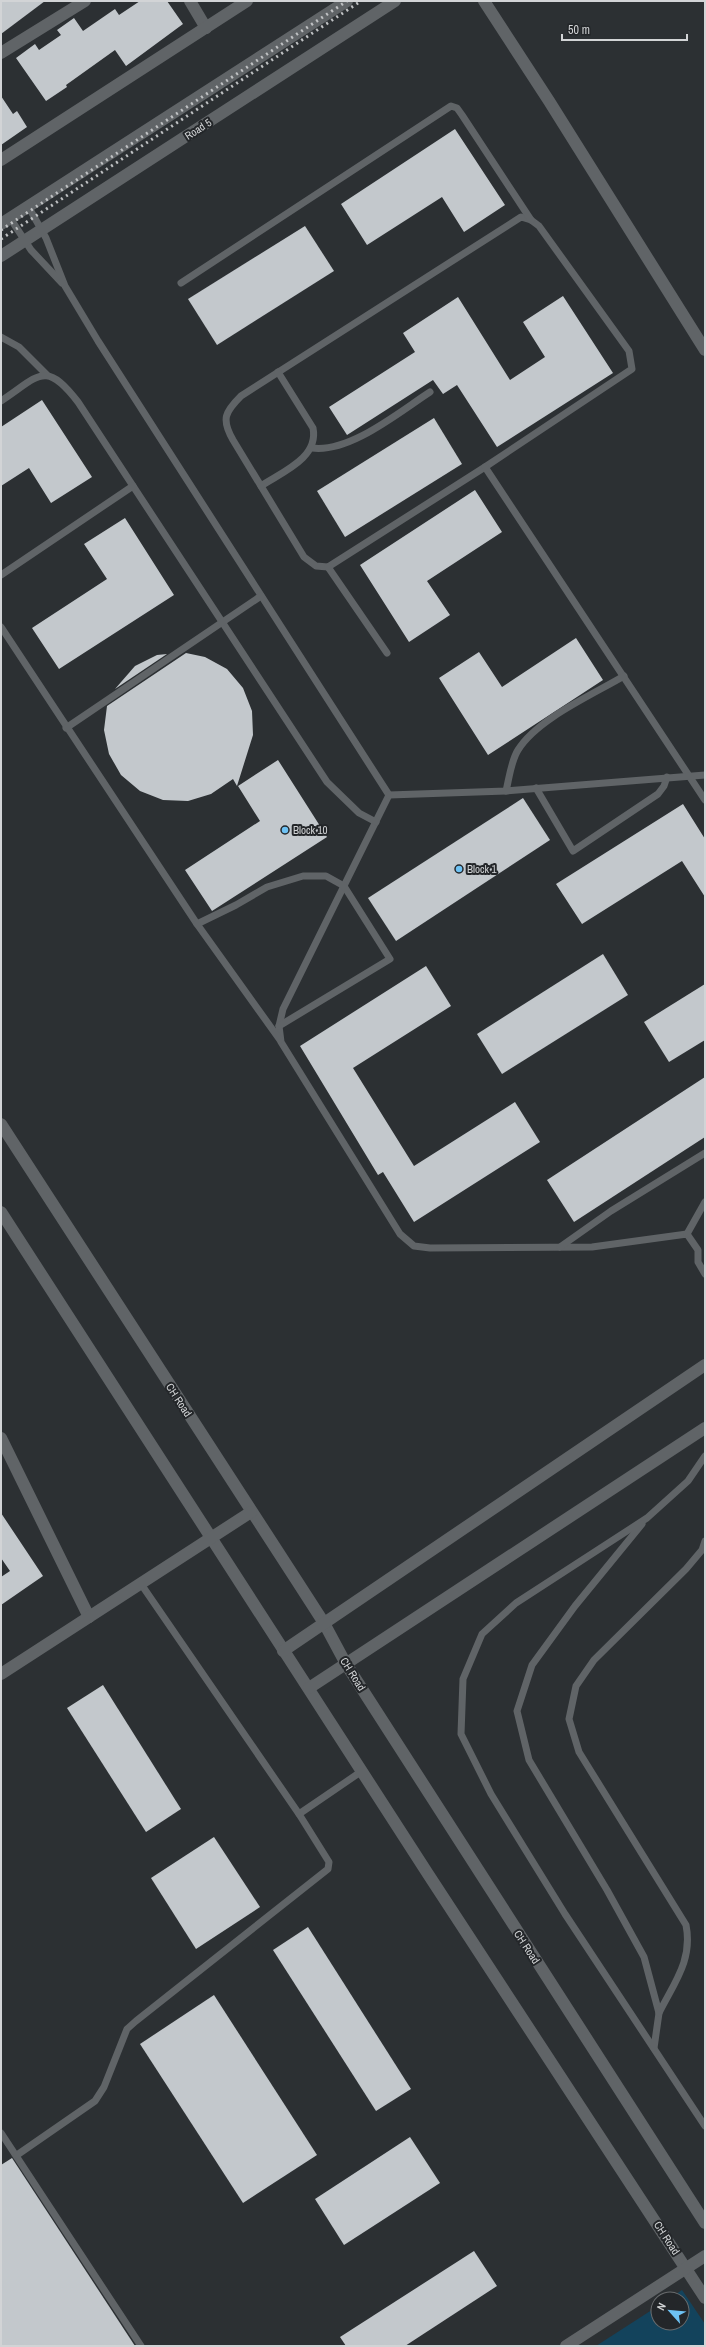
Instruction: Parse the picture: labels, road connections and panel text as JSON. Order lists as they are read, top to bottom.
{
  "streets": {
    "street": ["Road 5", "CH Road"]
  },
  "places": ["Block 10", "Block 1"],
  "scale_bar": "50 m",
  "north": "top left"
}
